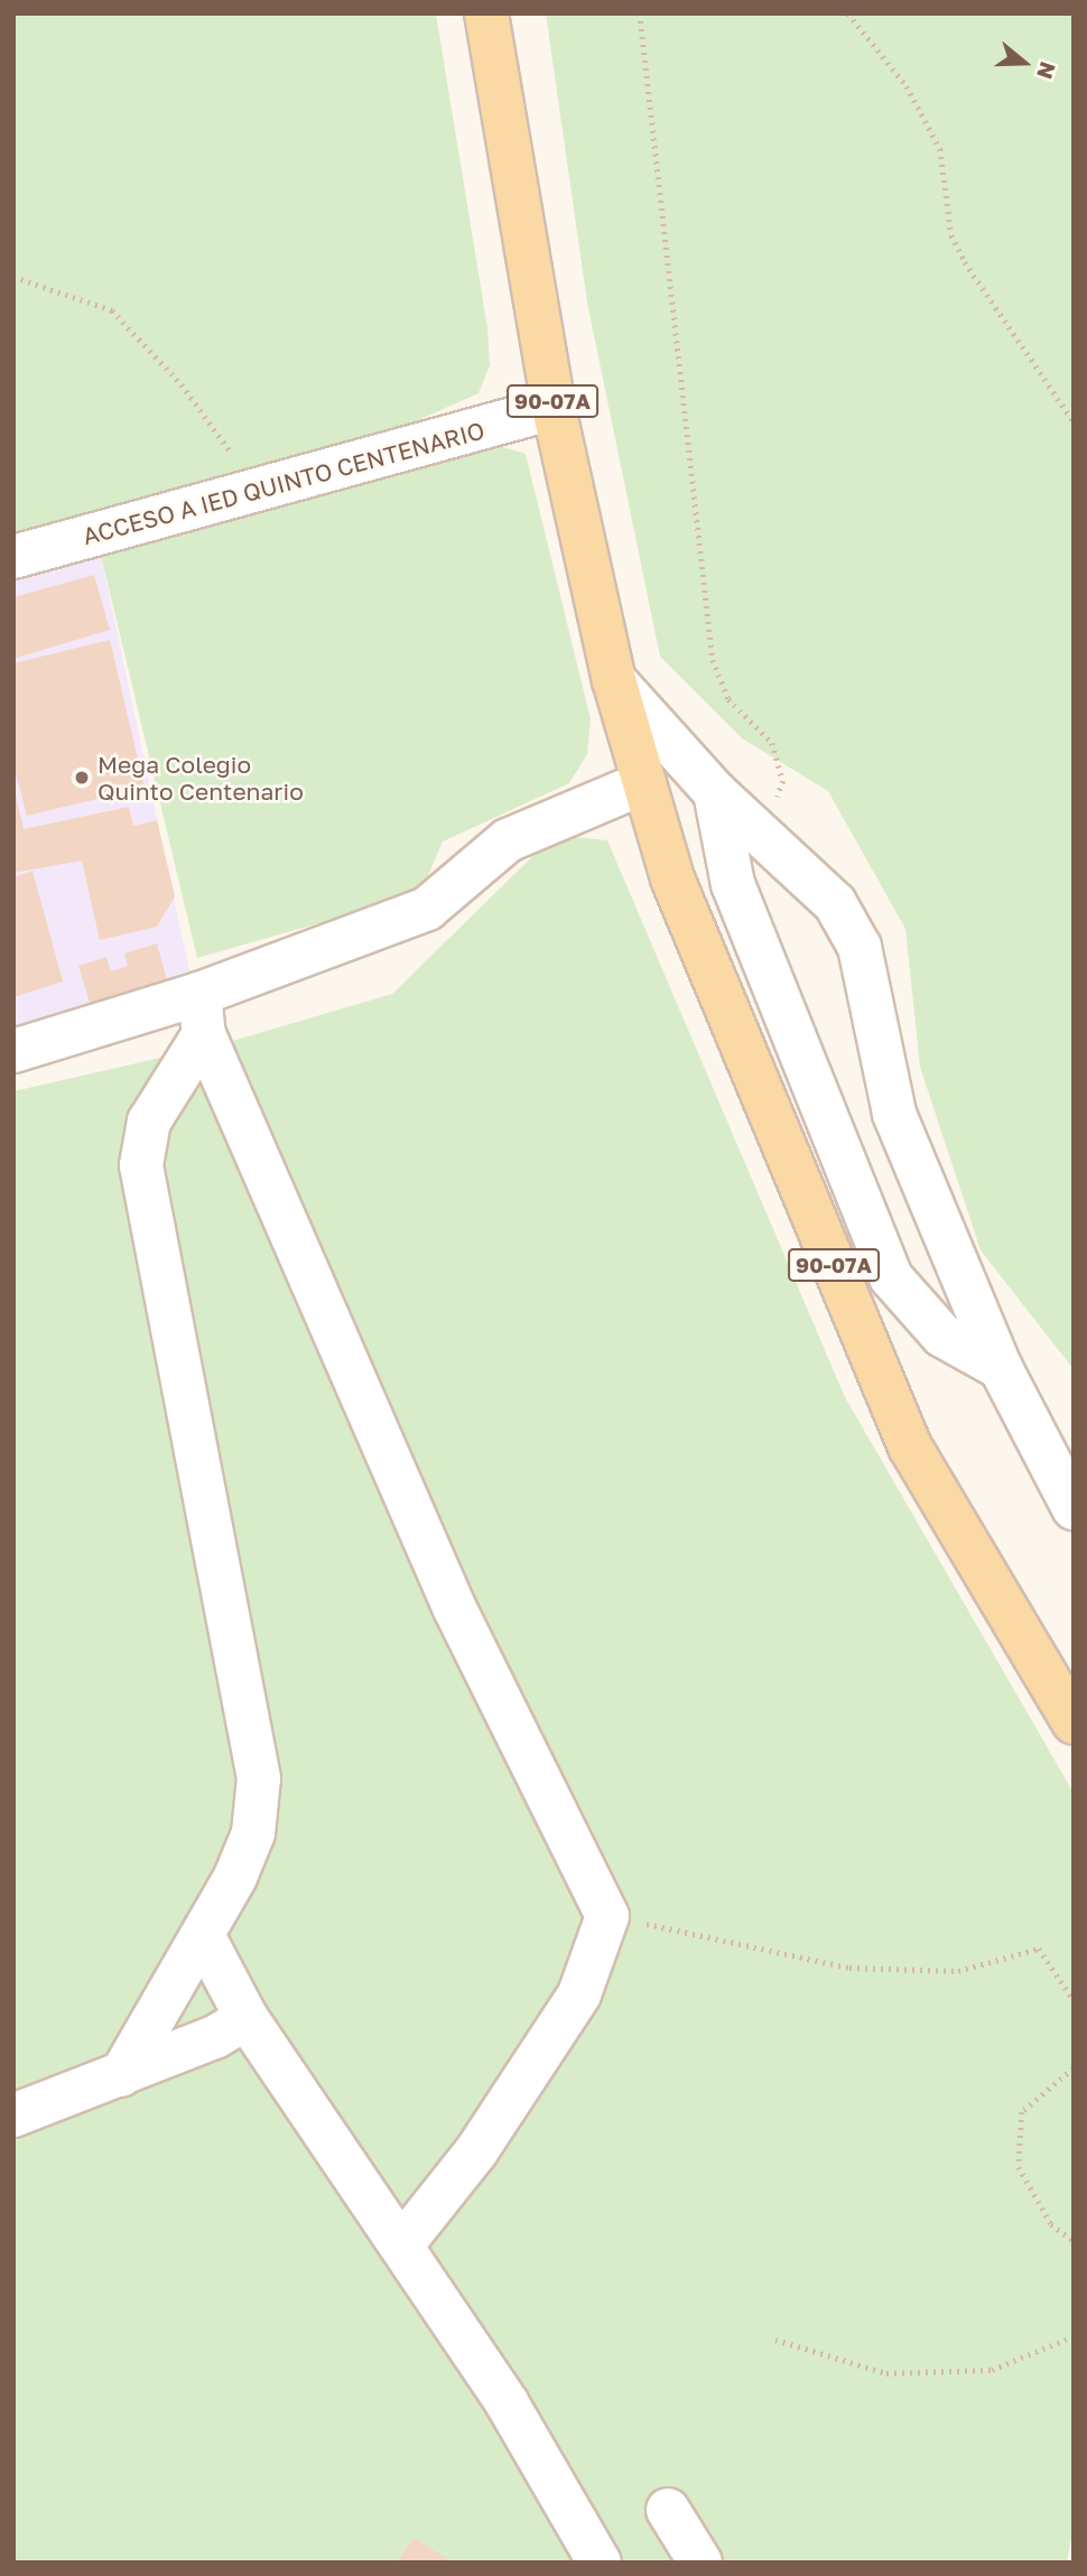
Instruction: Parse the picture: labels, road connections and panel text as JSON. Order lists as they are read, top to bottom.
{
  "streets": {
    "main road": ["90-07A"],
    "street": ["ACCESO A IED QUINTO CENTENARIO"]
  },
  "crossings": [
    ["90-07A", "ACCESO A IED QUINTO CENTENARIO"]
  ],
  "places": ["Mega Colegio Quinto Centenario"],
  "north": "right"
}
